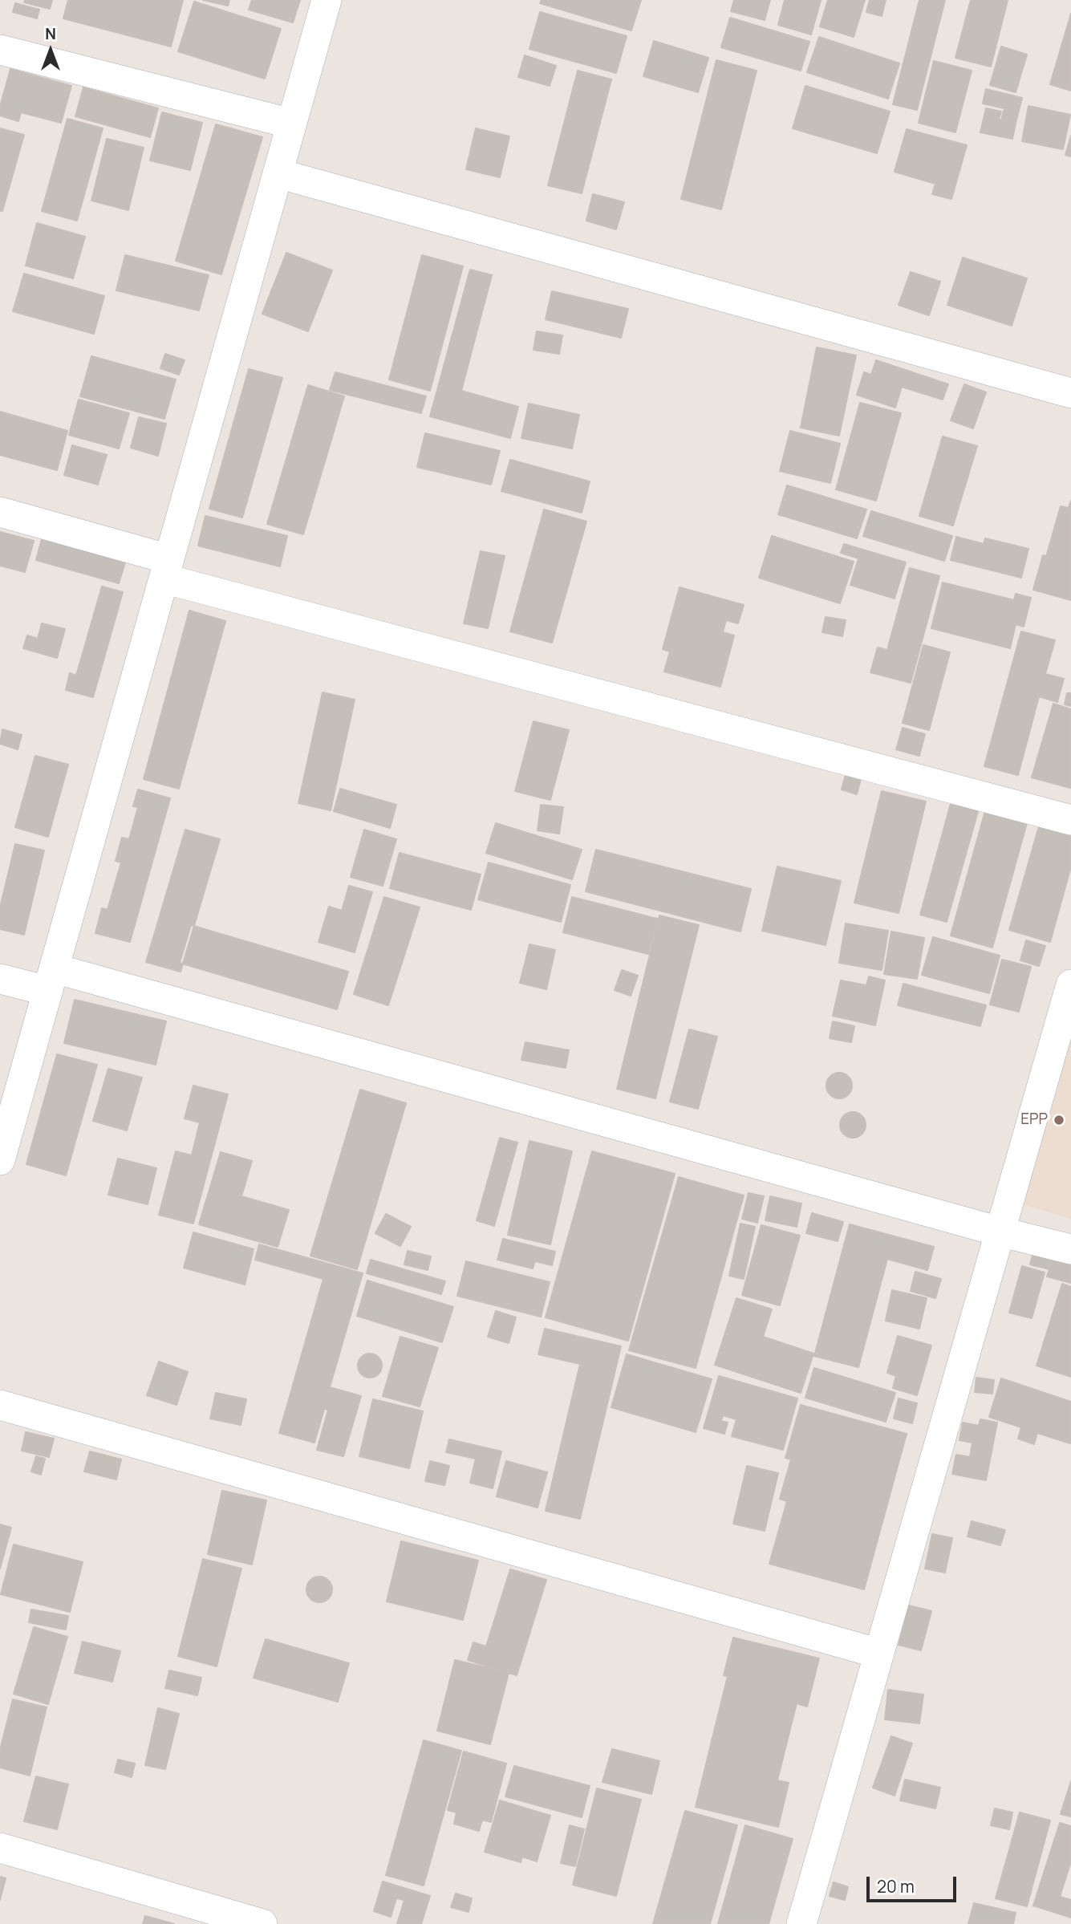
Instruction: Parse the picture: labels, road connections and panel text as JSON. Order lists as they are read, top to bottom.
{
  "places": ["EPP"],
  "scale_bar": "20 m",
  "north": "top"
}
